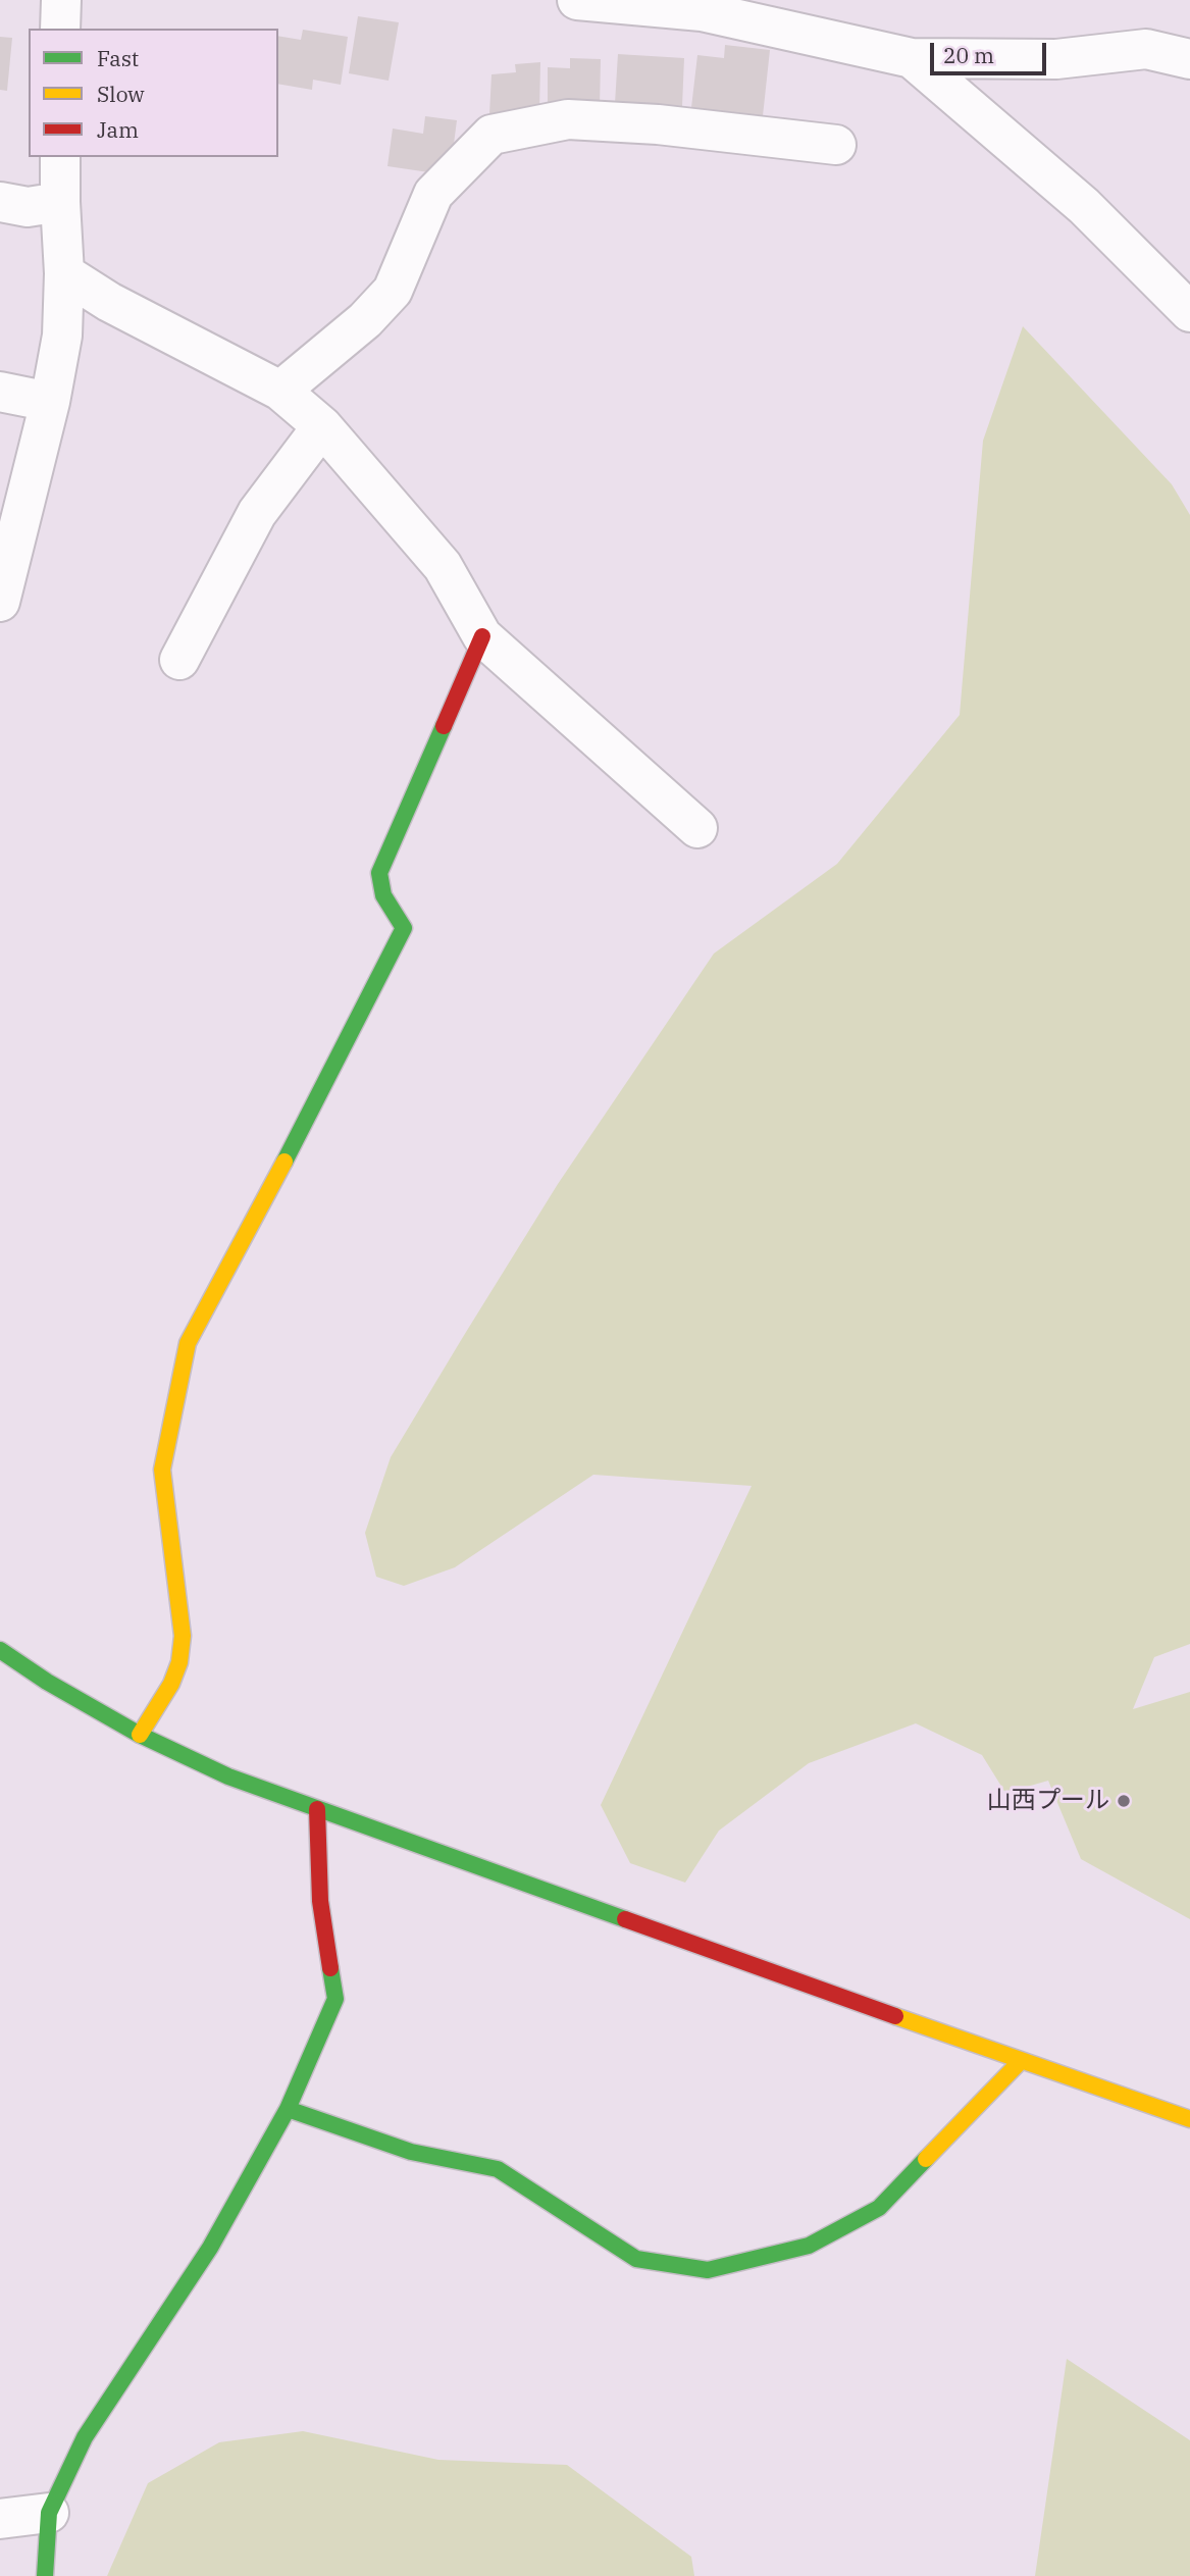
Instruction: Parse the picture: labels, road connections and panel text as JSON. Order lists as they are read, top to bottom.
{
  "places": ["山西プール"],
  "legend": ["Fast", "Slow", "Jam"],
  "scale_bar": "20 m"
}
